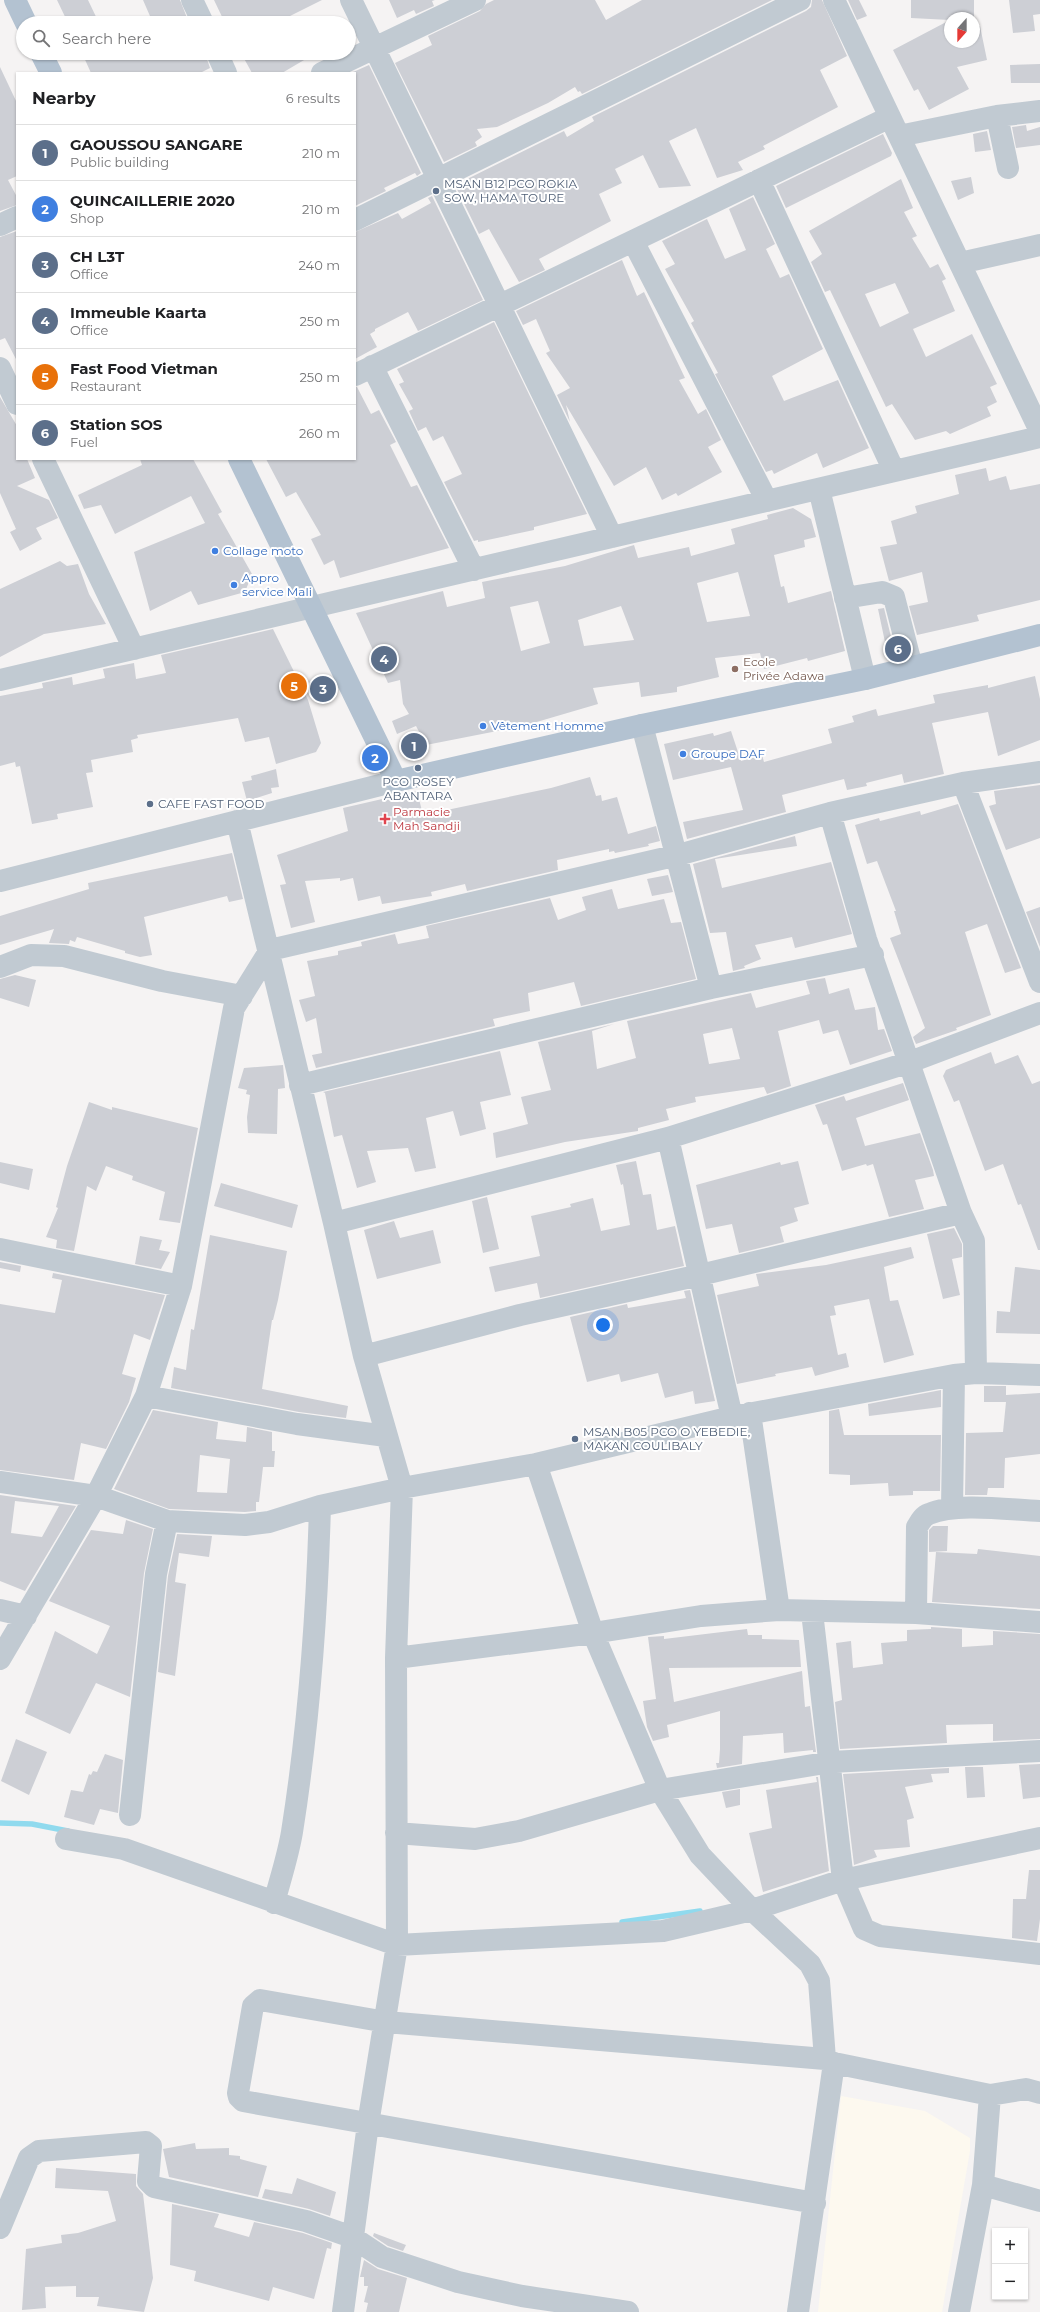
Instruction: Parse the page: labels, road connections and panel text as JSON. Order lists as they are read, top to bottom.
{
  "places": {
    "other": [
      "MSAN B12 PCO ROKIA SOW, HAMA TOURE",
      "Collage moto",
      "Appro service Mali",
      "Ecole Privée Adawa",
      "Vêtement Homme",
      "Groupe DAF",
      "PCO ROSEY ABANTARA",
      "CAFE FAST FOOD",
      "MSAN B05 PCO O YEBEDIE, MAKAN COULIBALY"
    ],
    "health": ["Parmacie Mah Sandji"]
  },
  "north": "bottom",
  "page": {
    "search": "Search here",
    "heading": ["Nearby", "6 results"],
    "list": [
      {
        "mark": "1",
        "name": "GAOUSSOU SANGARE",
        "note": "Public building",
        "value": "210 m"
      },
      {
        "mark": "2",
        "name": "QUINCAILLERIE 2020",
        "note": "Shop",
        "value": "210 m"
      },
      {
        "mark": "3",
        "name": "CH L3T",
        "note": "Office",
        "value": "240 m"
      },
      {
        "mark": "4",
        "name": "Immeuble Kaarta",
        "note": "Office",
        "value": "250 m"
      },
      {
        "mark": "5",
        "name": "Fast Food Vietman",
        "note": "Restaurant",
        "value": "250 m"
      },
      {
        "mark": "6",
        "name": "Station SOS",
        "note": "Fuel",
        "value": "260 m"
      }
    ],
    "pins": [
      "6",
      "4",
      "5",
      "3",
      "1",
      "2"
    ],
    "map_buttons": ["+", "−"]
  }
}
